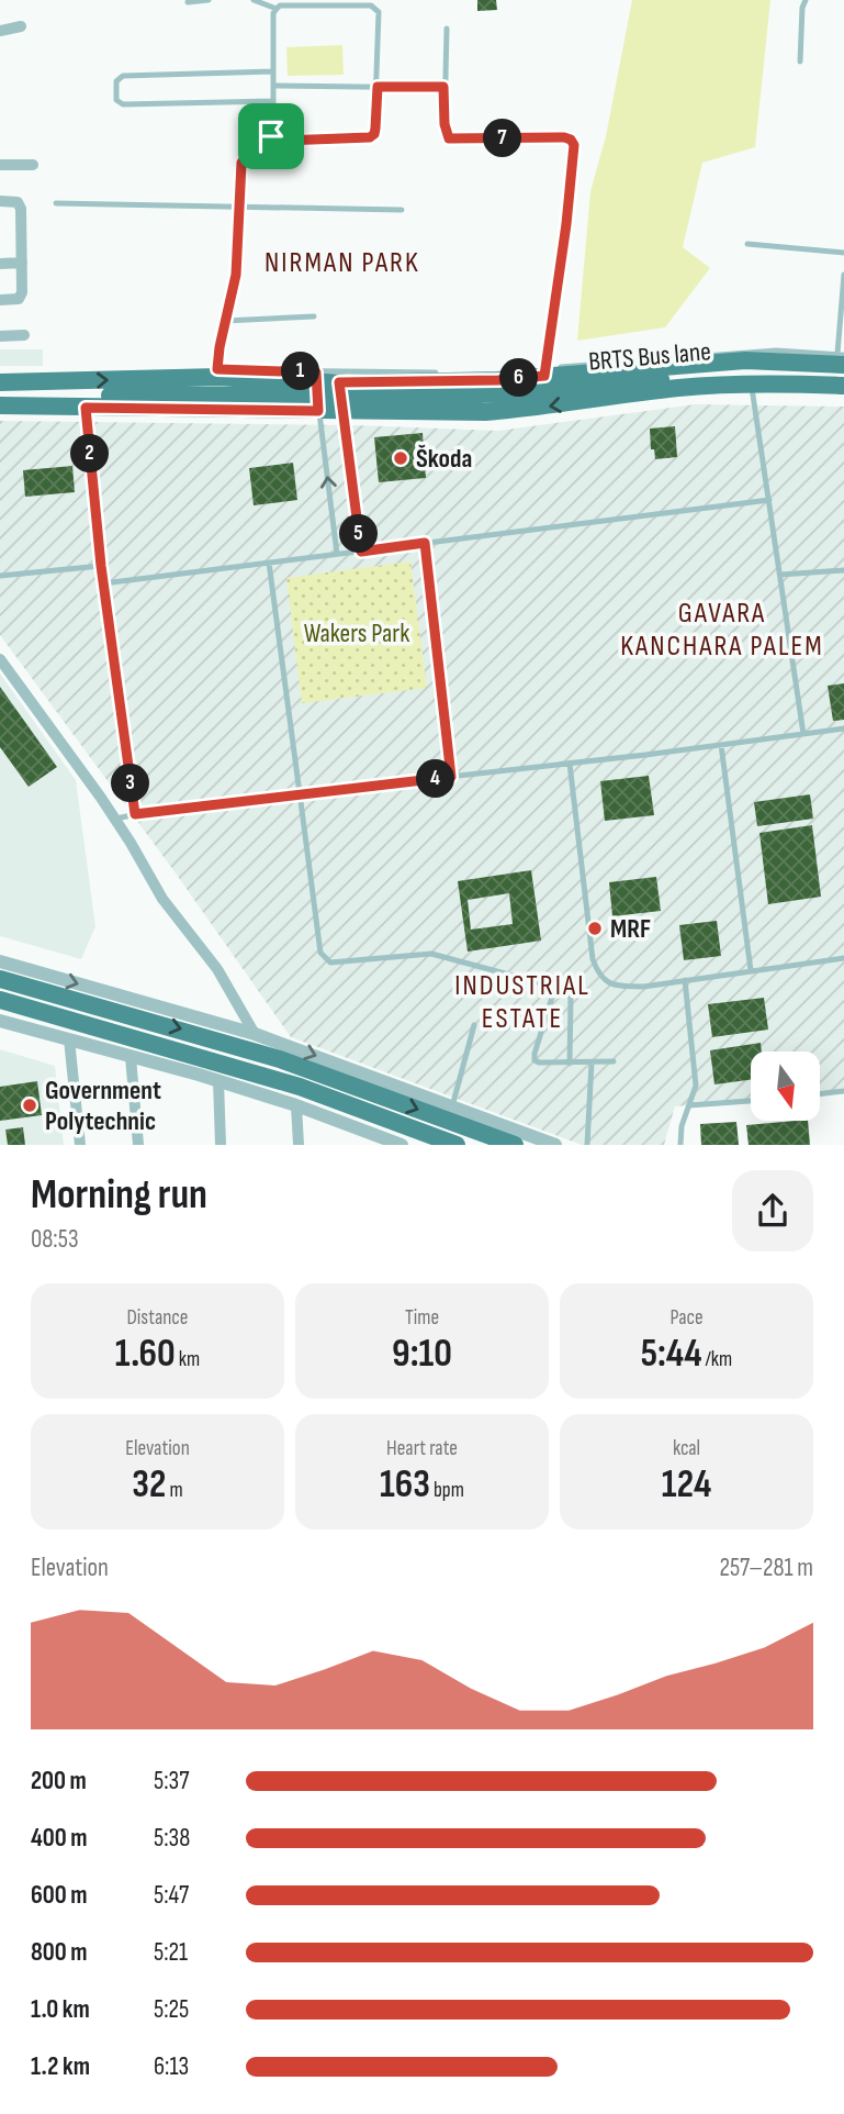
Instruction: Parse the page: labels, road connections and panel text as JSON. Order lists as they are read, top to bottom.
{
  "streets": {
    "main road": ["BRTS Bus lane"]
  },
  "districts": ["NIRMAN PARK", "GAVARA KANCHARA PALEM", "INDUSTRIAL ESTATE"],
  "parks": ["Wakers Park"],
  "places": ["Škoda", "MRF", "Government Polytechnic"],
  "north": "bottom",
  "page": {
    "pins": [
      "7",
      "1",
      "6",
      "2",
      "5",
      "4",
      "3"
    ],
    "heading": ["Morning run", "08:53"],
    "stats": [
      ["Distance", "1.60 km"],
      ["Time", "9:10"],
      ["Pace", "5:44 /km"],
      ["Elevation", "32 m"],
      ["Heart rate", "163 bpm"],
      ["kcal", "124"]
    ],
    "chart": ["Elevation", "257–281 m"],
    "list": [
      {
        "name": "200 m",
        "note": "5:37"
      },
      {
        "name": "400 m",
        "note": "5:38"
      },
      {
        "name": "600 m",
        "note": "5:47"
      },
      {
        "name": "800 m",
        "note": "5:21"
      },
      {
        "name": "1.0 km",
        "note": "5:25"
      },
      {
        "name": "1.2 km",
        "note": "6:13"
      }
    ]
  }
}
